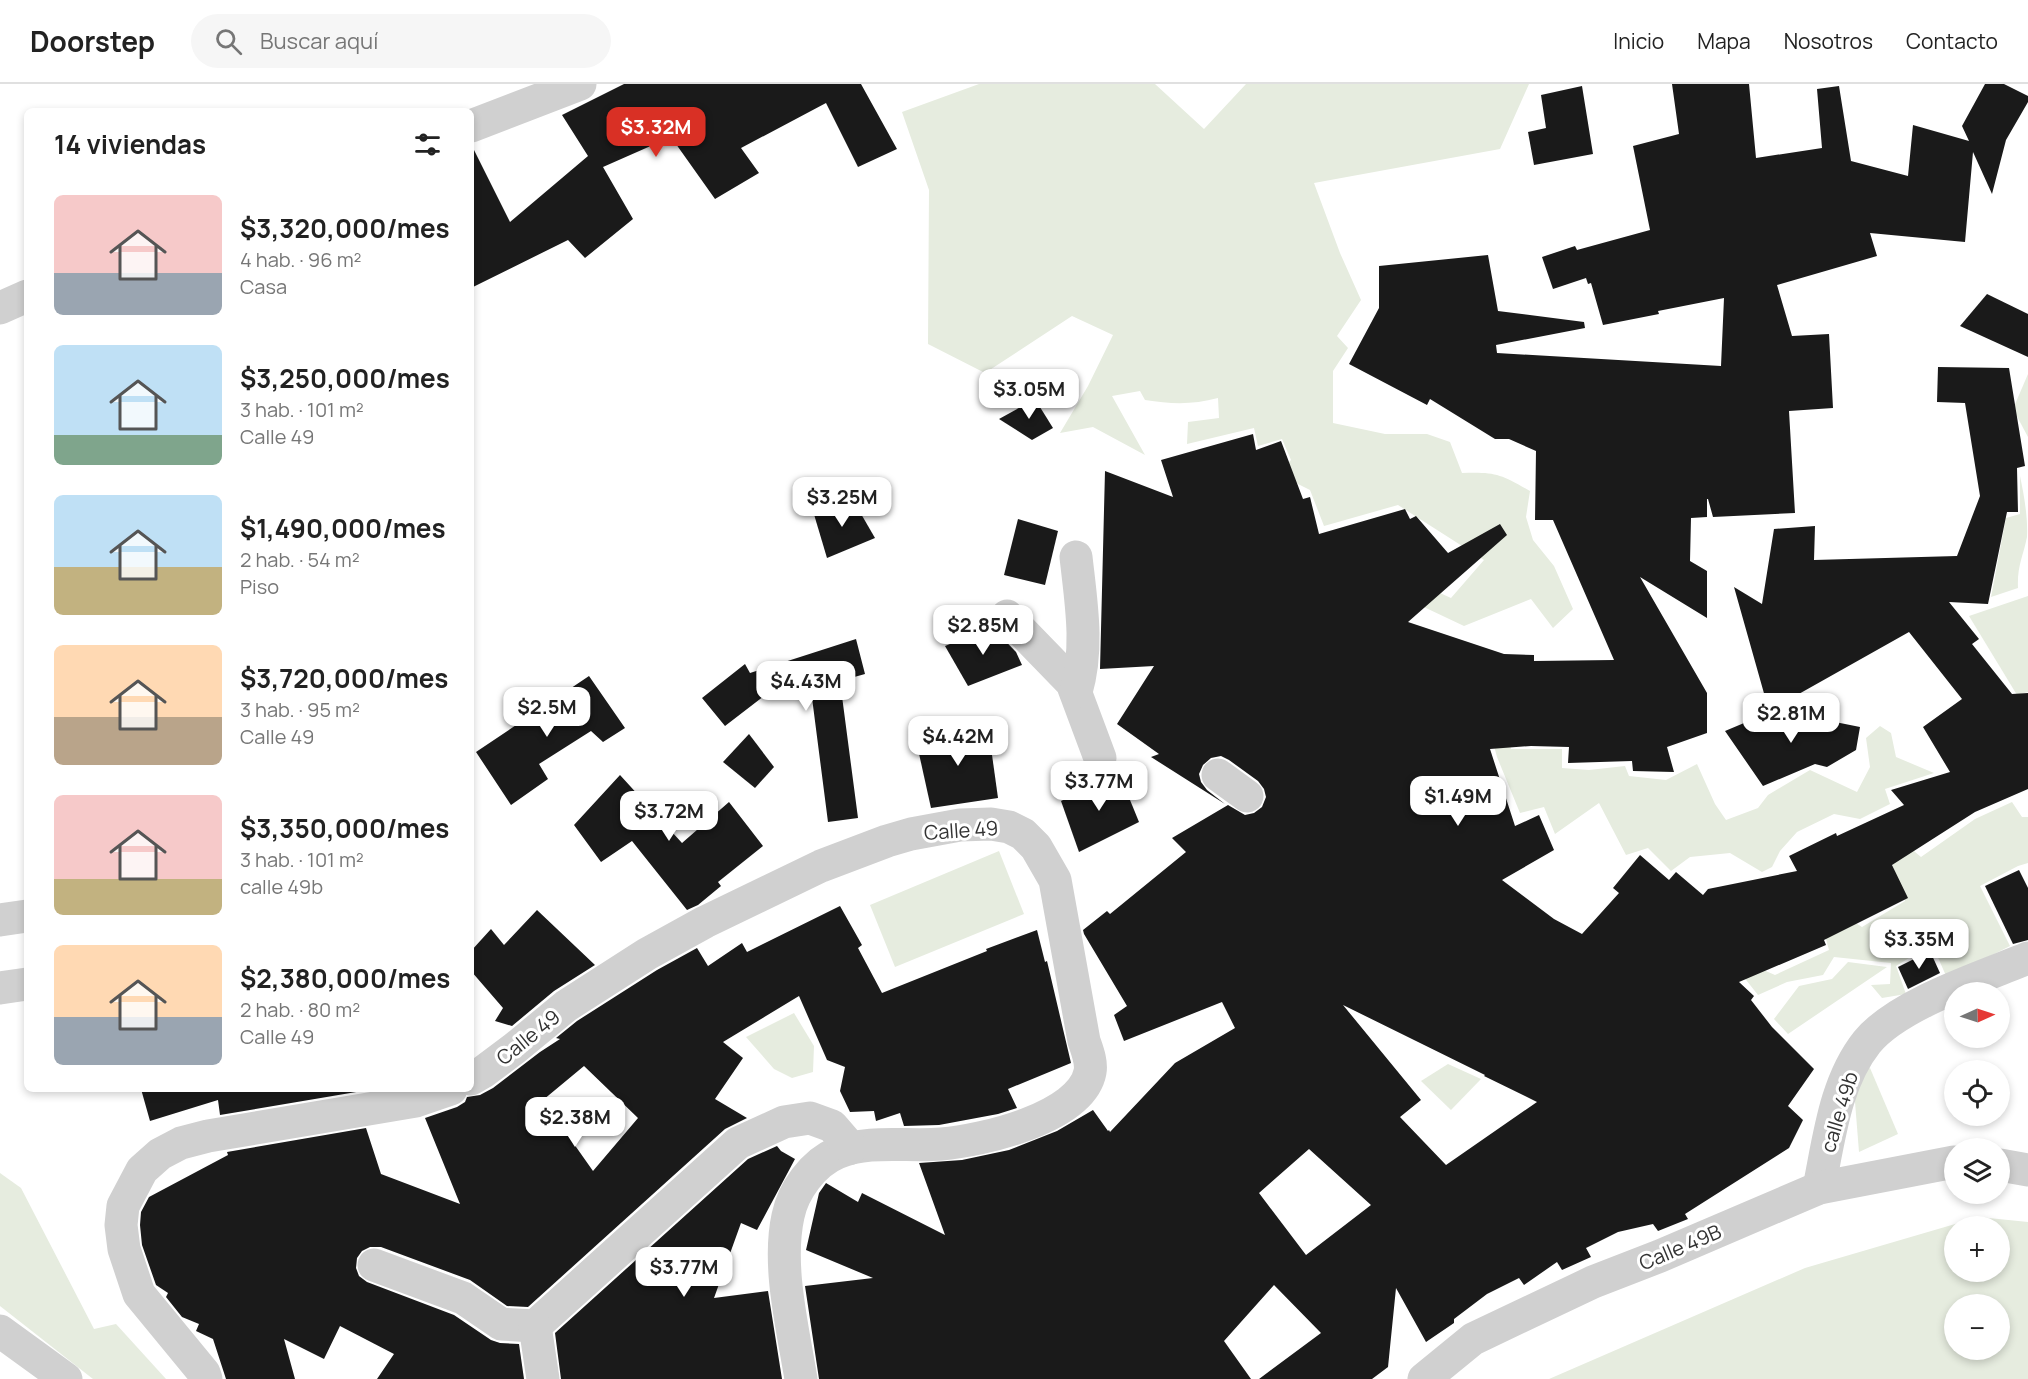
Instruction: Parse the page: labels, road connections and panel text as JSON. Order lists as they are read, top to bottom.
{
  "streets": {
    "street": ["Calle 49", "calle 49b", "Calle 49B"]
  },
  "crossings": [
    ["calle 49b", "Calle 49B"]
  ],
  "north": "right",
  "page": {
    "header": "Doorstep",
    "search": "Buscar aquí",
    "nav": [
      "Inicio",
      "Mapa",
      "Nosotros",
      "Contacto"
    ],
    "price": [
      "$3.32M",
      "$3.05M",
      "$3.25M",
      "$2.85M",
      "$4.43M",
      "$2.5M",
      "$2.81M",
      "$4.42M",
      "$3.77M",
      "$1.49M",
      "$3.72M",
      "$3.35M",
      "$2.38M",
      "$3.77M"
    ],
    "heading": "14 viviendas",
    "list": [
      {
        "name": "$3,320,000/mes",
        "note": "4 hab. · 96 m² · Casa"
      },
      {
        "name": "$3,250,000/mes",
        "note": "3 hab. · 101 m² · Calle 49"
      },
      {
        "name": "$1,490,000/mes",
        "note": "2 hab. · 54 m² · Piso"
      },
      {
        "name": "$3,720,000/mes",
        "note": "3 hab. · 95 m² · Calle 49"
      },
      {
        "name": "$3,350,000/mes",
        "note": "3 hab. · 101 m² · calle 49b"
      },
      {
        "name": "$2,380,000/mes",
        "note": "2 hab. · 80 m² · Calle 49"
      }
    ],
    "map_buttons": ["+", "−"]
  }
}
